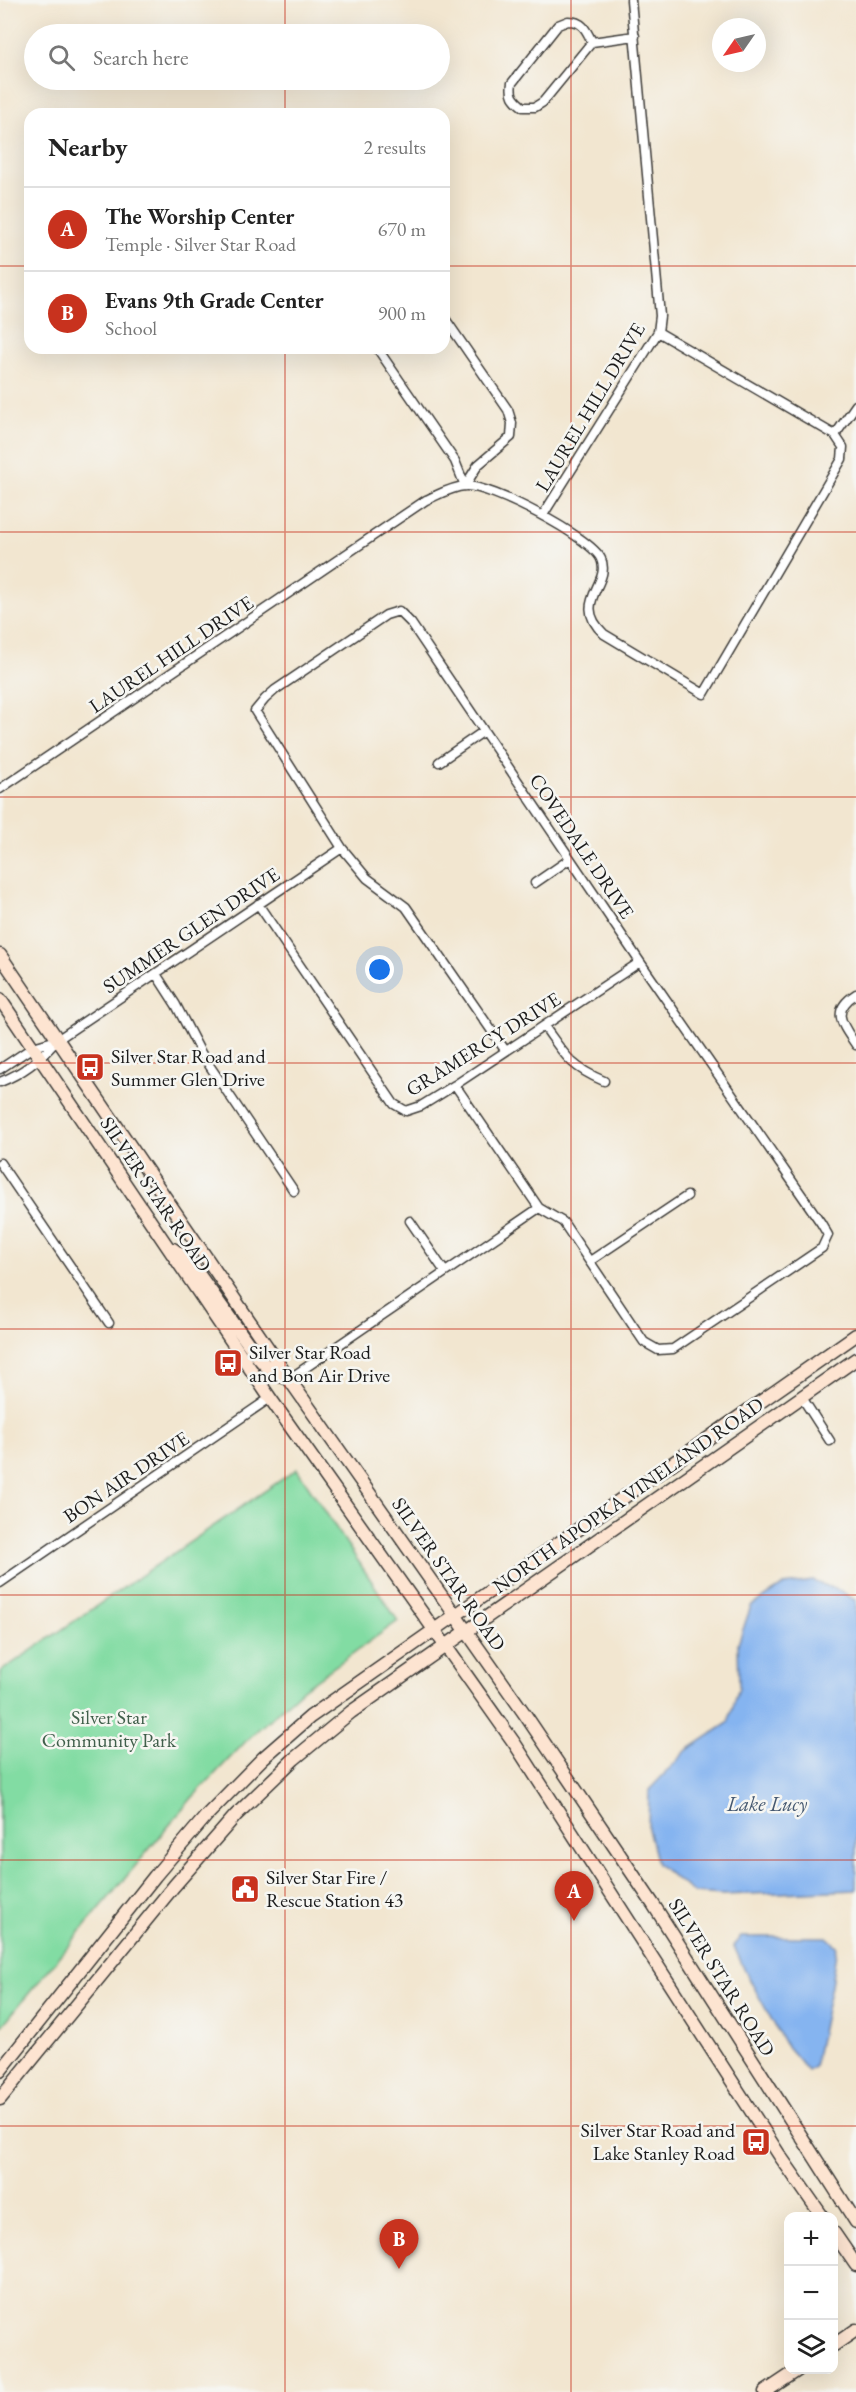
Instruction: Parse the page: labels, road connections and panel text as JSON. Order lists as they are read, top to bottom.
{
  "streets": {
    "main road": ["SILVER STAR ROAD", "NORTH APOPKA VINELAND ROAD"],
    "street": [
      "LAUREL HILL DRIVE",
      "COVEDALE DRIVE",
      "SUMMER GLEN DRIVE",
      "GRAMERCY DRIVE",
      "BON AIR DRIVE"
    ]
  },
  "crossings": [
    ["COVEDALE DRIVE", "SUMMER GLEN DRIVE"],
    ["COVEDALE DRIVE", "GRAMERCY DRIVE"],
    ["SUMMER GLEN DRIVE", "GRAMERCY DRIVE"],
    ["SUMMER GLEN DRIVE", "SILVER STAR ROAD"],
    ["SILVER STAR ROAD", "BON AIR DRIVE"],
    ["SILVER STAR ROAD", "NORTH APOPKA VINELAND ROAD"]
  ],
  "water": ["Lake Lucy"],
  "parks": ["Silver Star Community Park"],
  "places": {
    "bus stop": ["Silver Star Road and Summer Glen Drive", "Silver Star Road and Bon Air Drive", "Silver Star Road and Lake Stanley Road"],
    "public building": ["Silver Star Fire / Rescue Station 43"]
  },
  "north": "bottom left",
  "page": {
    "search": "Search here",
    "heading": ["Nearby", "2 results"],
    "list": [
      {
        "mark": "A",
        "name": "The Worship Center",
        "note": "Temple · Silver Star Road",
        "value": "670 m"
      },
      {
        "mark": "B",
        "name": "Evans 9th Grade Center",
        "note": "School",
        "value": "900 m"
      }
    ],
    "pins": ["A", "B"],
    "map_buttons": ["+", "−"]
  }
}
